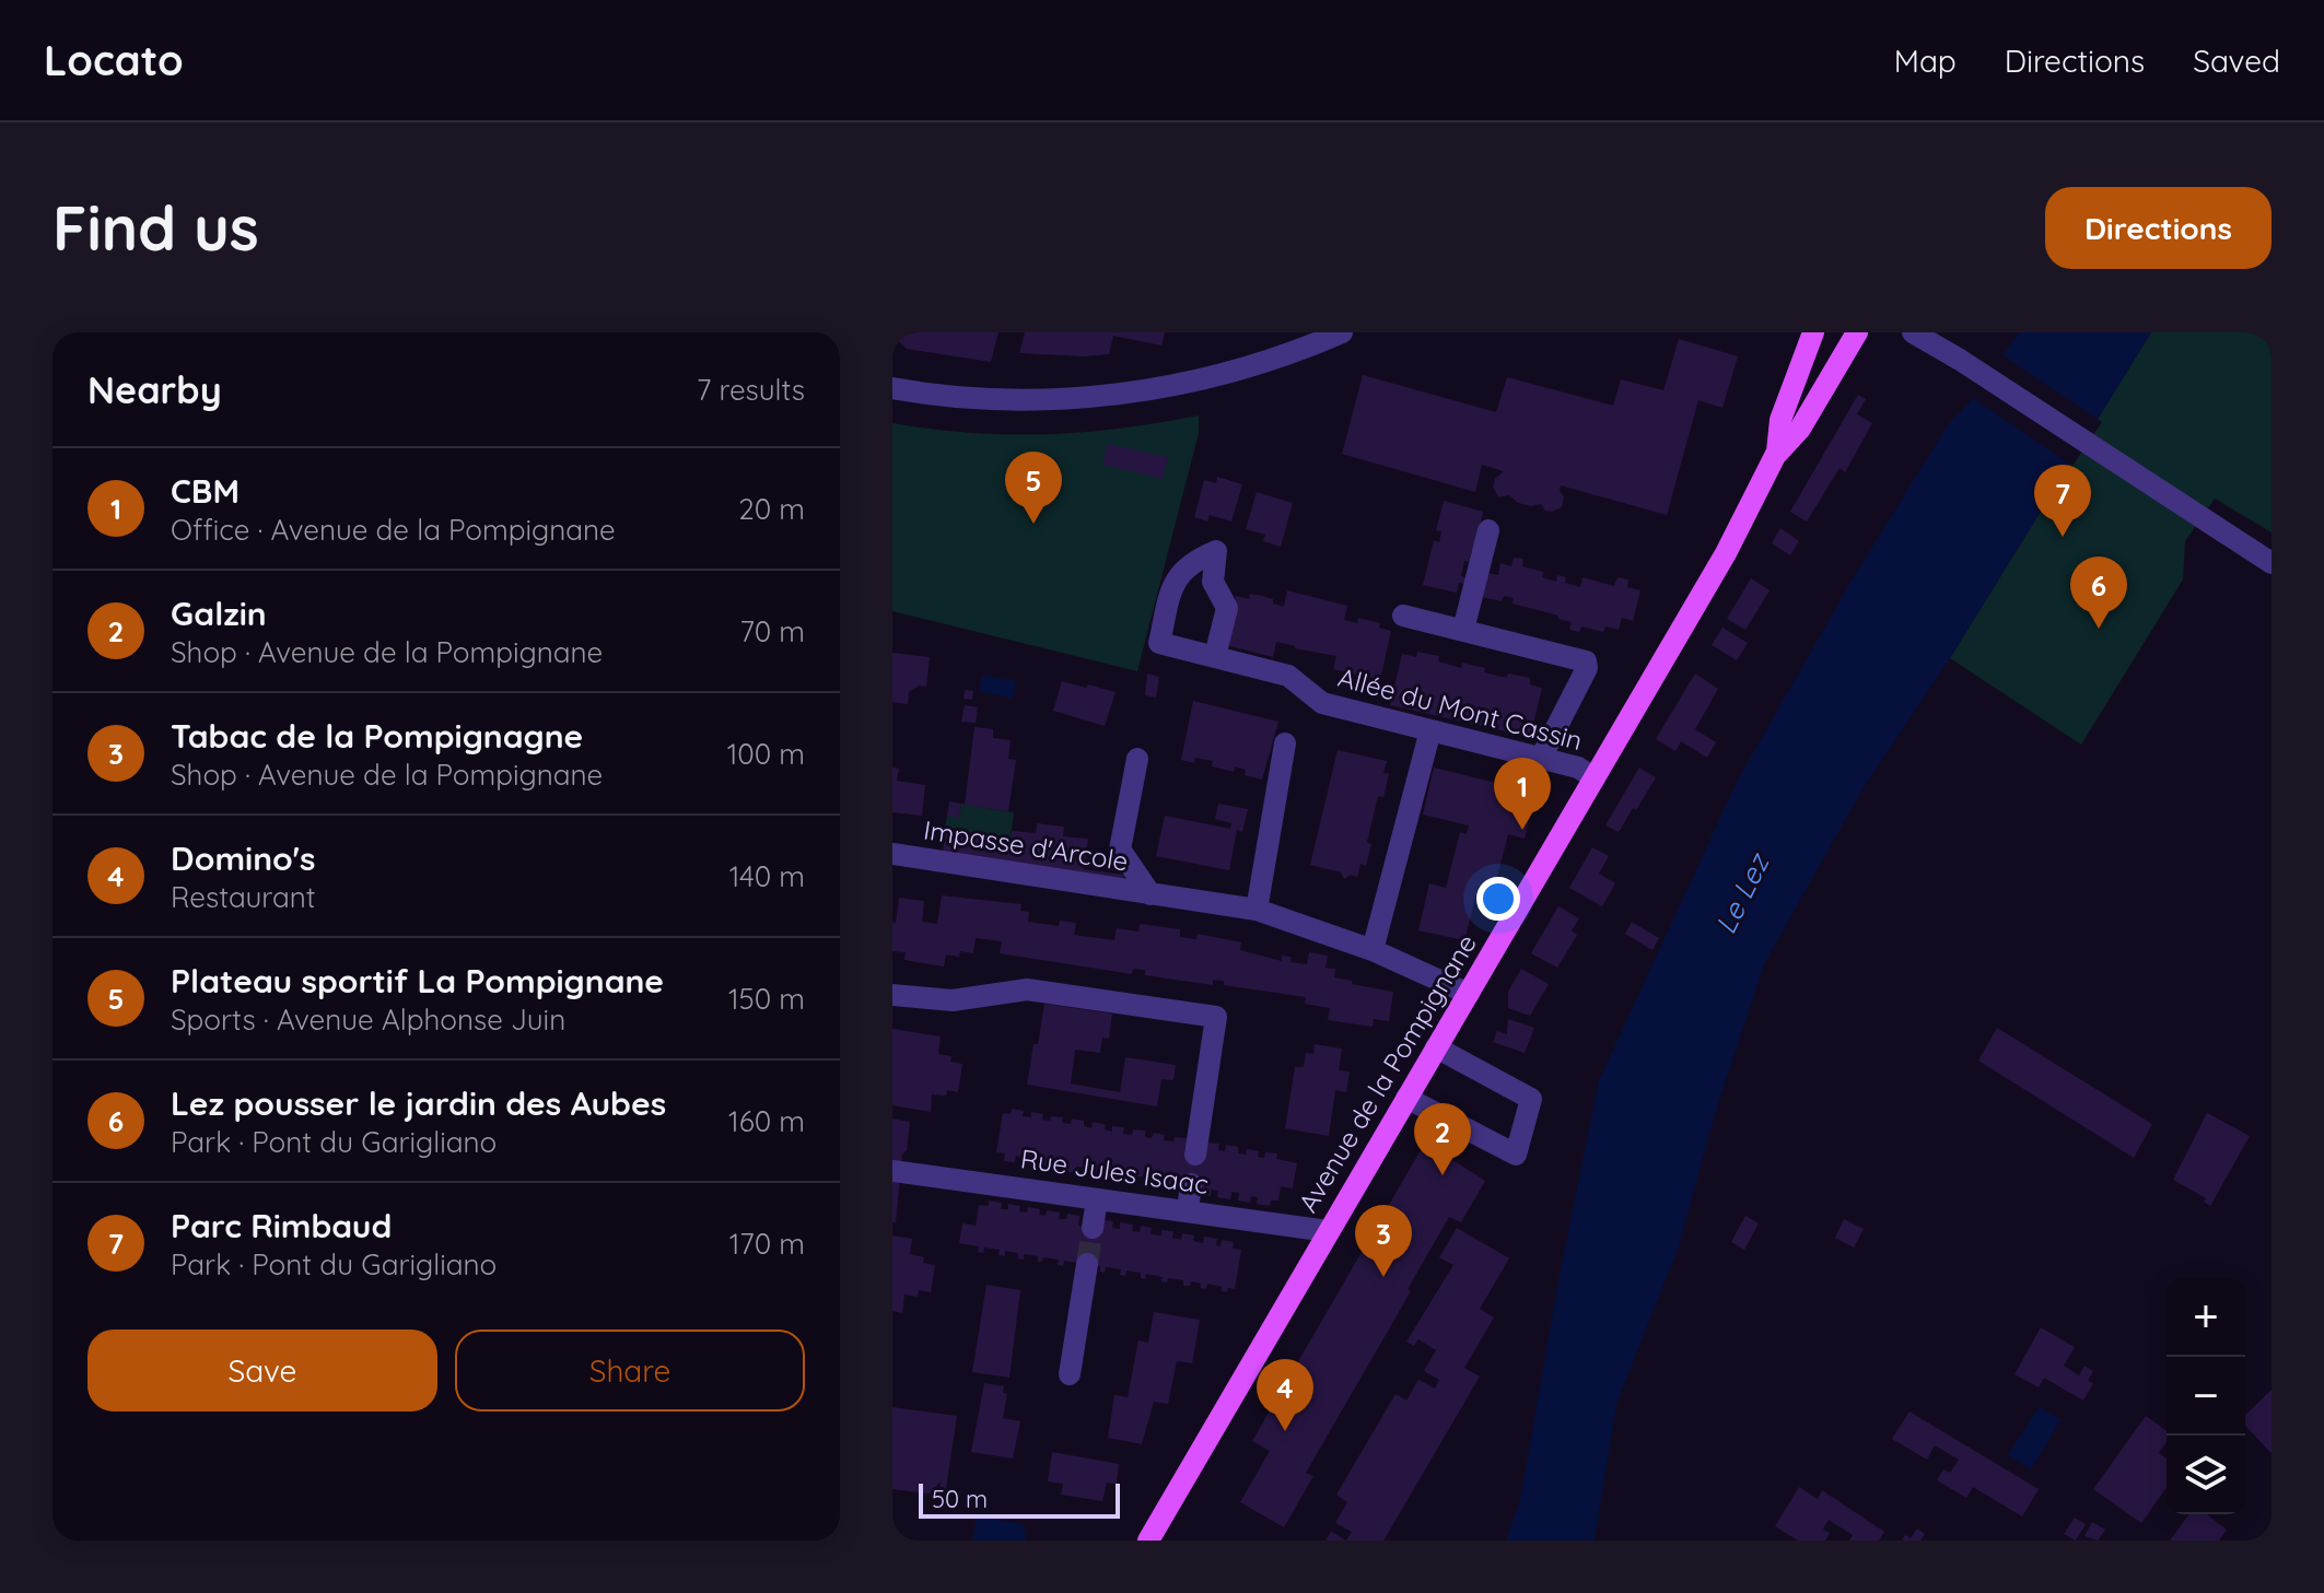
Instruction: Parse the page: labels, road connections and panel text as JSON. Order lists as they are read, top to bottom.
{
  "streets": {
    "main road": ["Avenue de la Pompignane"],
    "street": ["Allée du Mont Cassin", "Impasse d'Arcole", "Rue Jules Isaac"]
  },
  "crossings": [
    ["Allée du Mont Cassin", "Avenue de la Pompignane"],
    ["Impasse d'Arcole", "Avenue de la Pompignane"],
    ["Avenue de la Pompignane", "Rue Jules Isaac"]
  ],
  "water": ["Le Lez"],
  "scale_bar": "50 m",
  "page": {
    "header": "Locato",
    "nav": ["Map", "Directions", "Saved"],
    "buttons": [
      "Directions",
      ["Save", "Share"]
    ],
    "title": "Find us",
    "heading": ["Nearby", "7 results"],
    "list": [
      {
        "mark": "1",
        "name": "CBM",
        "note": "Office · Avenue de la Pompignane",
        "value": "20 m"
      },
      {
        "mark": "2",
        "name": "Galzin",
        "note": "Shop · Avenue de la Pompignane",
        "value": "70 m"
      },
      {
        "mark": "3",
        "name": "Tabac de la Pompignagne",
        "note": "Shop · Avenue de la Pompignane",
        "value": "100 m"
      },
      {
        "mark": "4",
        "name": "Domino's",
        "note": "Restaurant",
        "value": "140 m"
      },
      {
        "mark": "5",
        "name": "Plateau sportif La Pompignane",
        "note": "Sports · Avenue Alphonse Juin",
        "value": "150 m"
      },
      {
        "mark": "6",
        "name": "Lez pousser le jardin des Aubes",
        "note": "Park · Pont du Garigliano",
        "value": "160 m"
      },
      {
        "mark": "7",
        "name": "Parc Rimbaud",
        "note": "Park · Pont du Garigliano",
        "value": "170 m"
      }
    ],
    "pins": [
      "5",
      "7",
      "6",
      "1",
      "2",
      "3",
      "4"
    ],
    "map_buttons": ["+", "−"],
    "scale": "50 m"
  }
}
